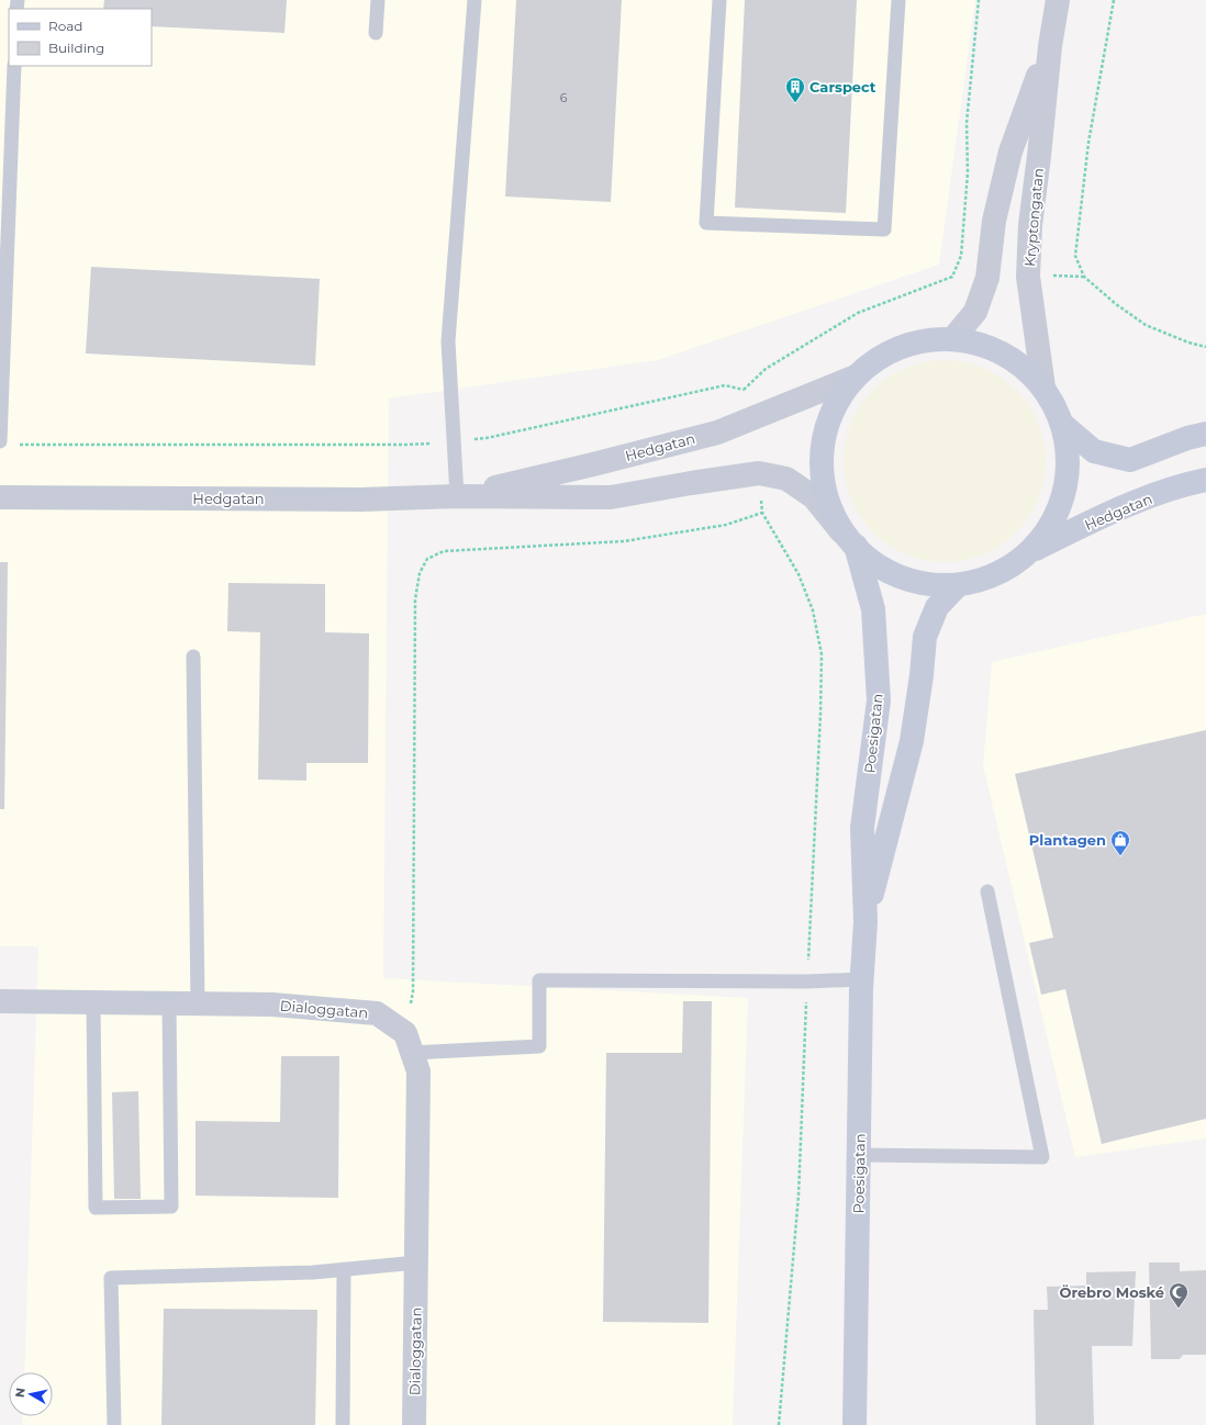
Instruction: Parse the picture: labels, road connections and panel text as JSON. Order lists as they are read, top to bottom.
{
  "streets": {
    "main road": ["Hedgatan", "Poesigatan"],
    "street": ["Kryptongatan", "Dialoggatan"]
  },
  "crossings": [
    ["Kryptongatan", "Poesigatan"],
    ["Hedgatan", "Poesigatan"]
  ],
  "places": {
    "building": ["Carspect"],
    "shop": ["Plantagen"],
    "mosque": ["Örebro Moské"]
  },
  "house_numbers": ["6"],
  "legend": ["Road", "Building"],
  "north": "left"
}
